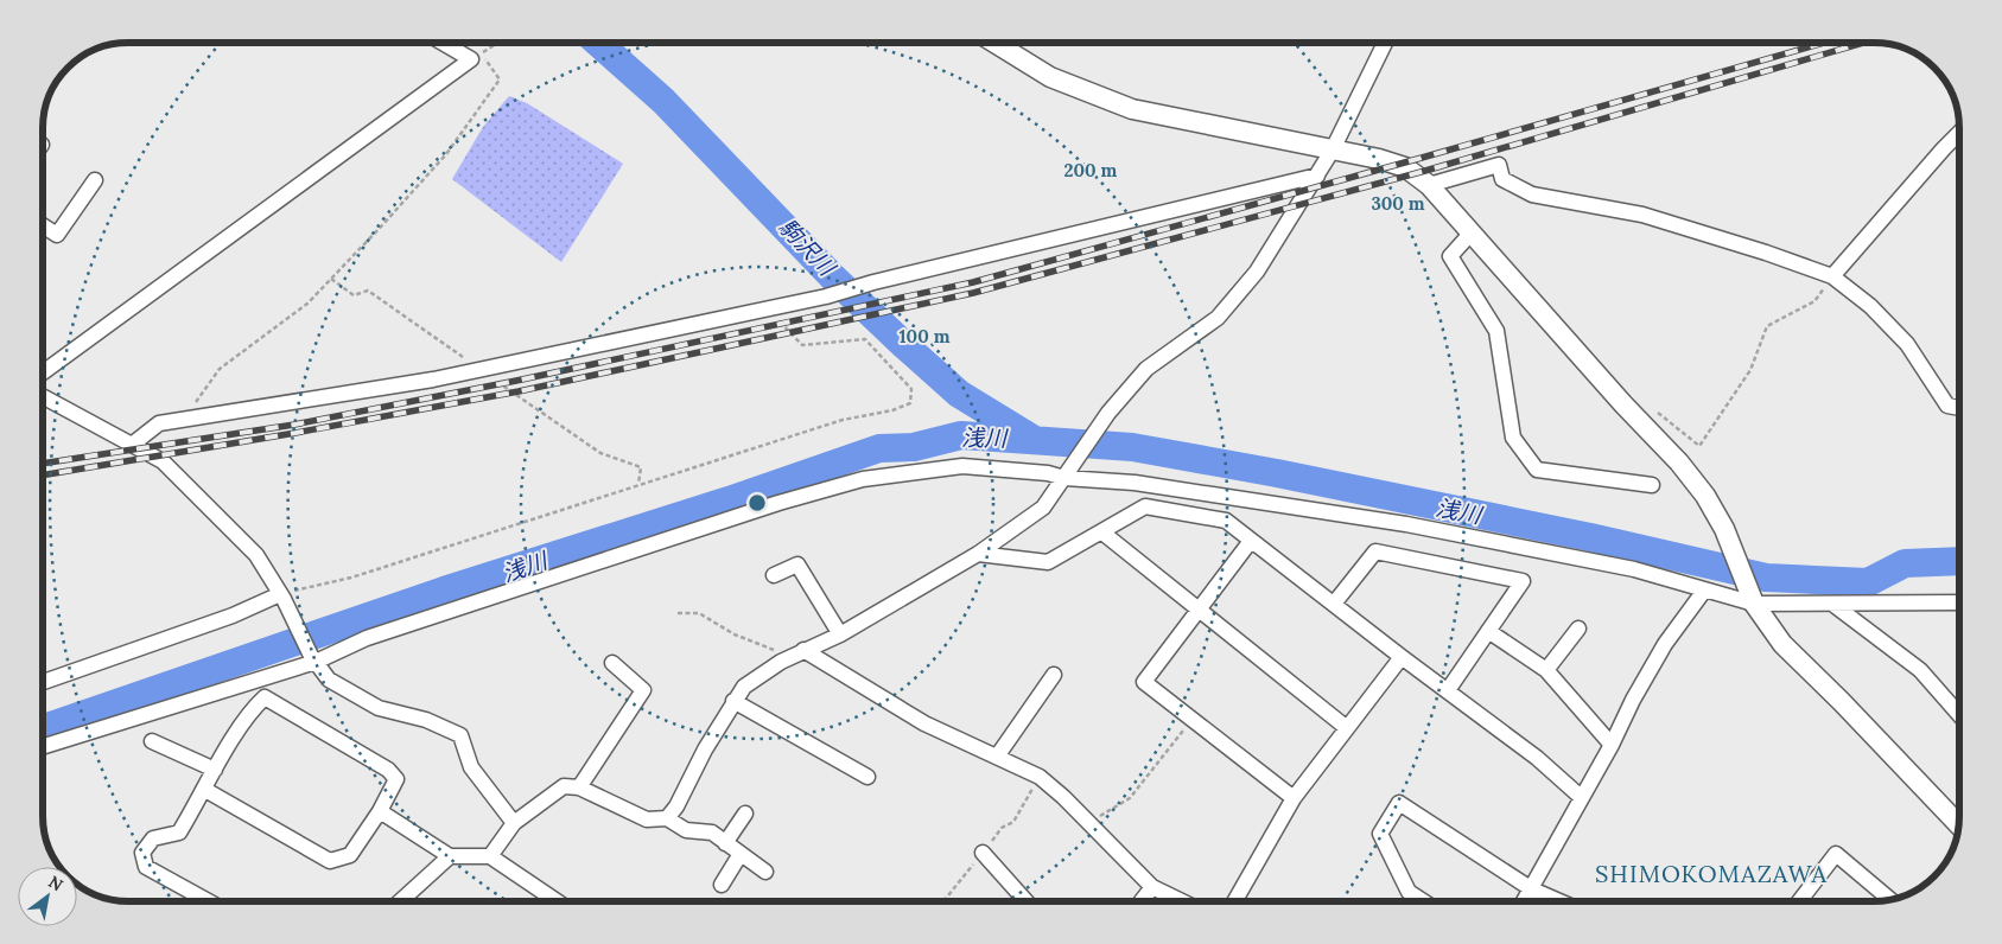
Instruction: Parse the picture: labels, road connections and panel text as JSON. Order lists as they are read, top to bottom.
{
  "districts": ["SHIMOKOMAZAWA"],
  "water": ["駒沢川", "浅川"],
  "north": "top right",
  "rings": ["200 m", "300 m", "100 m"]
}
